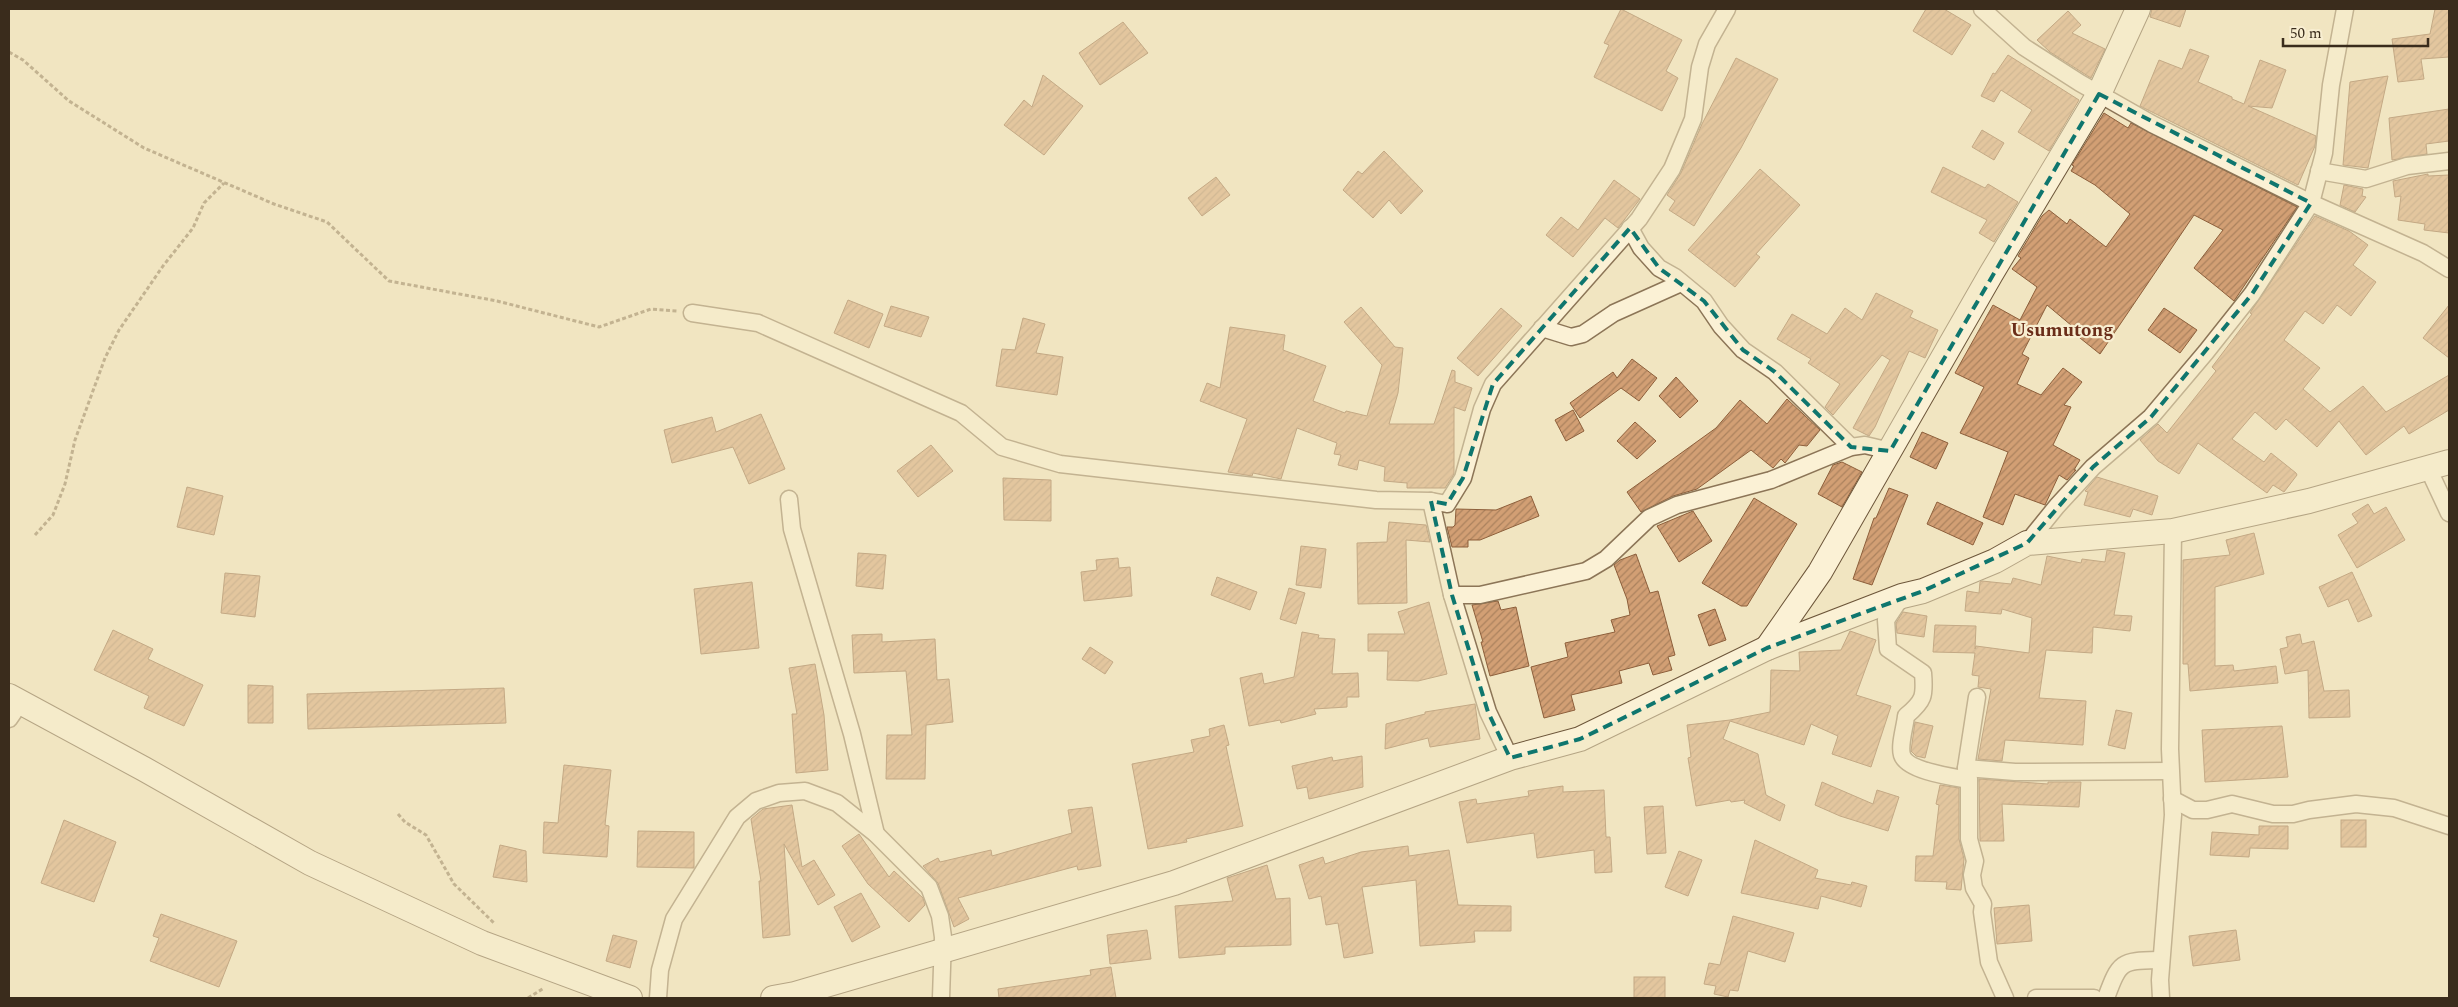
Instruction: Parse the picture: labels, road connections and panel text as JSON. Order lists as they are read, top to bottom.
{
  "districts": ["Usumutong"],
  "scale_bar": "50 m"
}
